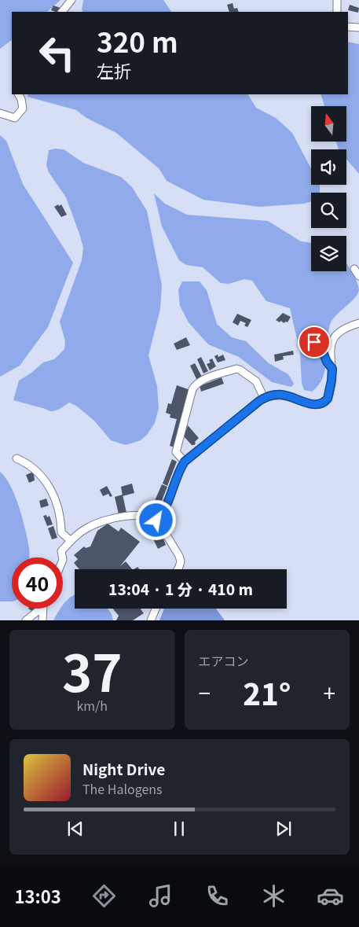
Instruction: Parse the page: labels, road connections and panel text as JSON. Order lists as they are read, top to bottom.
{
  "north": "top",
  "page": {
    "turn": ["320 m", "左折"],
    "limit": "40",
    "trip": "13:04 · 1 分 · 410 m",
    "tile": [
      ["37", "km/h"],
      "エアコン"
    ],
    "heat": ["−", "21°", "+"],
    "song": ["Night Drive", "The Halogens"],
    "tabs": "13:03"
  }
}
